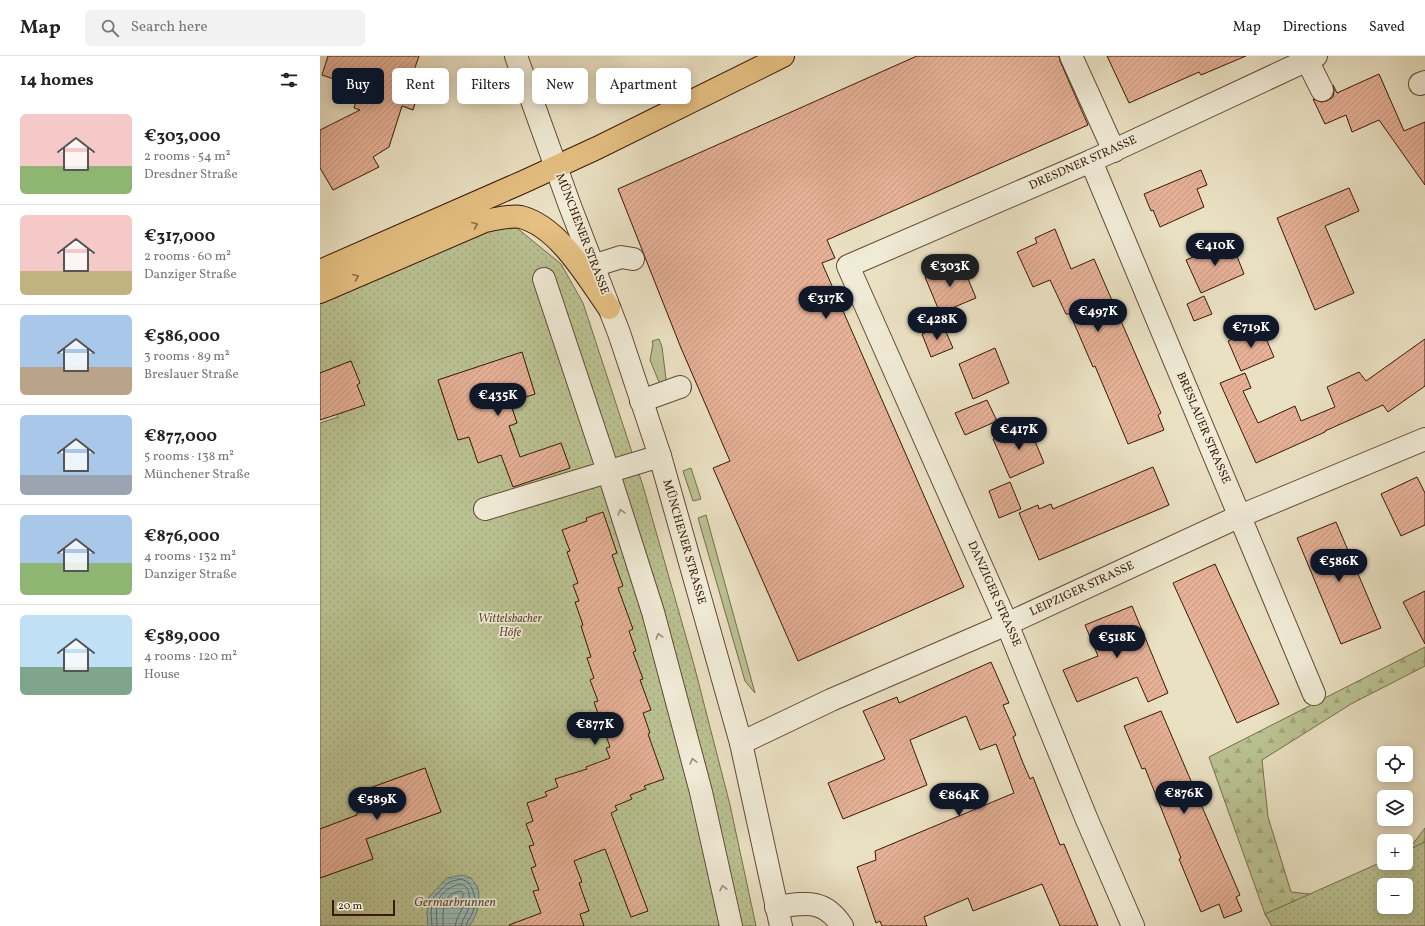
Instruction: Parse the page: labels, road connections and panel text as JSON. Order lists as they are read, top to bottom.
{
  "streets": {
    "street": [
      "DRESDNER STRASSE",
      "MÜNCHENER STRASSE",
      "BRESLAUER STRASSE",
      "LEIPZIGER STRASSE",
      "DANZIGER STRASSE"
    ]
  },
  "crossings": [
    ["DRESDNER STRASSE", "BRESLAUER STRASSE"],
    ["DRESDNER STRASSE", "DANZIGER STRASSE"],
    ["MÜNCHENER STRASSE", "LEIPZIGER STRASSE"],
    ["BRESLAUER STRASSE", "LEIPZIGER STRASSE"],
    ["LEIPZIGER STRASSE", "DANZIGER STRASSE"]
  ],
  "water": ["Germarbrunnen"],
  "parks": ["Wittelsbacher Höfe"],
  "scale_bar": "20 m",
  "page": {
    "header": "Map",
    "search": "Search here",
    "nav": ["Map", "Directions", "Saved"],
    "heading": "14 homes",
    "chip": [
      "Buy",
      "Rent",
      "Filters",
      "New",
      "Apartment"
    ],
    "list": [
      {
        "name": "€303,000",
        "note": "2 rooms · 54 m² · Dresdner Straße"
      },
      {
        "name": "€317,000",
        "note": "2 rooms · 60 m² · Danziger Straße"
      },
      {
        "name": "€586,000",
        "note": "3 rooms · 89 m² · Breslauer Straße"
      },
      {
        "name": "€877,000",
        "note": "5 rooms · 138 m² · Münchener Straße"
      },
      {
        "name": "€876,000",
        "note": "4 rooms · 132 m² · Danziger Straße"
      },
      {
        "name": "€589,000",
        "note": "4 rooms · 120 m² · House"
      }
    ],
    "price": [
      "€410K",
      "€303K",
      "€317K",
      "€497K",
      "€428K",
      "€719K",
      "€435K",
      "€417K",
      "€586K",
      "€518K",
      "€877K",
      "€876K",
      "€864K",
      "€589K"
    ],
    "map_buttons": ["+", "−"],
    "scale": "20 m"
  }
}
